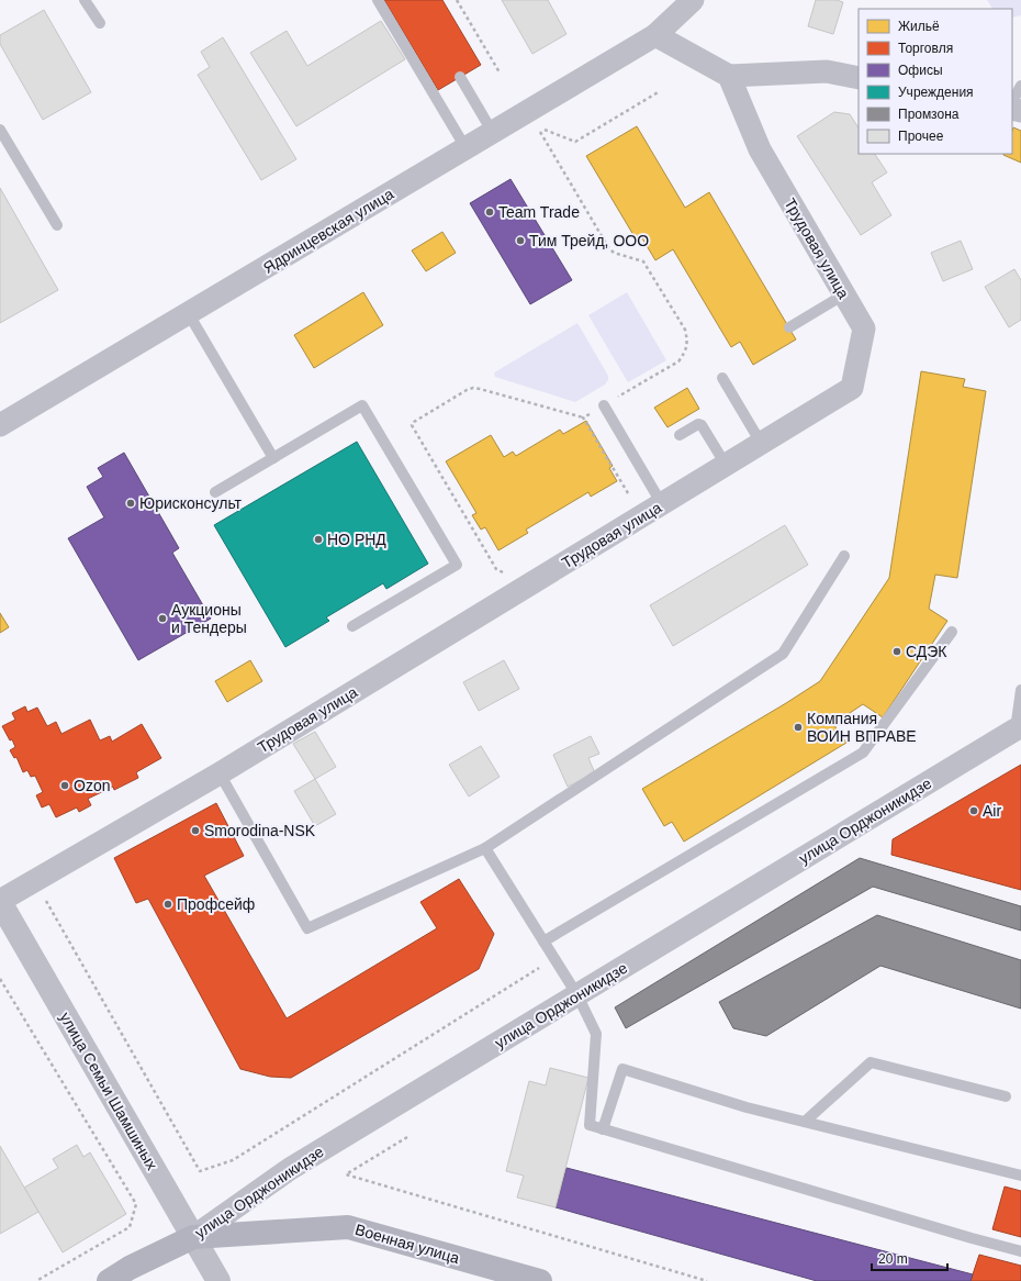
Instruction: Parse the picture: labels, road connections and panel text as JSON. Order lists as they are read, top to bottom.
{
  "streets": {
    "main road": ["улица Орджоникидзе", "Военная улица"],
    "street": ["Ядринцевская улица", "Трудовая улица", "улица Семьи Шамшиных"]
  },
  "crossings": [
    ["Трудовая улица", "улица Семьи Шамшиных"],
    ["улица Орджоникидзе", "улица Семьи Шамшиных"],
    ["улица Орджоникидзе", "Военная улица"],
    ["улица Семьи Шамшиных", "Военная улица"]
  ],
  "places": [
    "Team Trade",
    "Тим Трейд, ООО",
    "Юрисконсульт",
    "НО РНД",
    "Аукционы и Тендеры",
    "СДЭК",
    "Компания ВОИН ВПРАВЕ",
    "Ozon",
    "Air",
    "Smorodina-NSK",
    "Профсейф"
  ],
  "legend": [
    "Жильё",
    "Торговля",
    "Офисы",
    "Учреждения",
    "Промзона",
    "Прочее"
  ],
  "scale_bar": "20 m"
}
